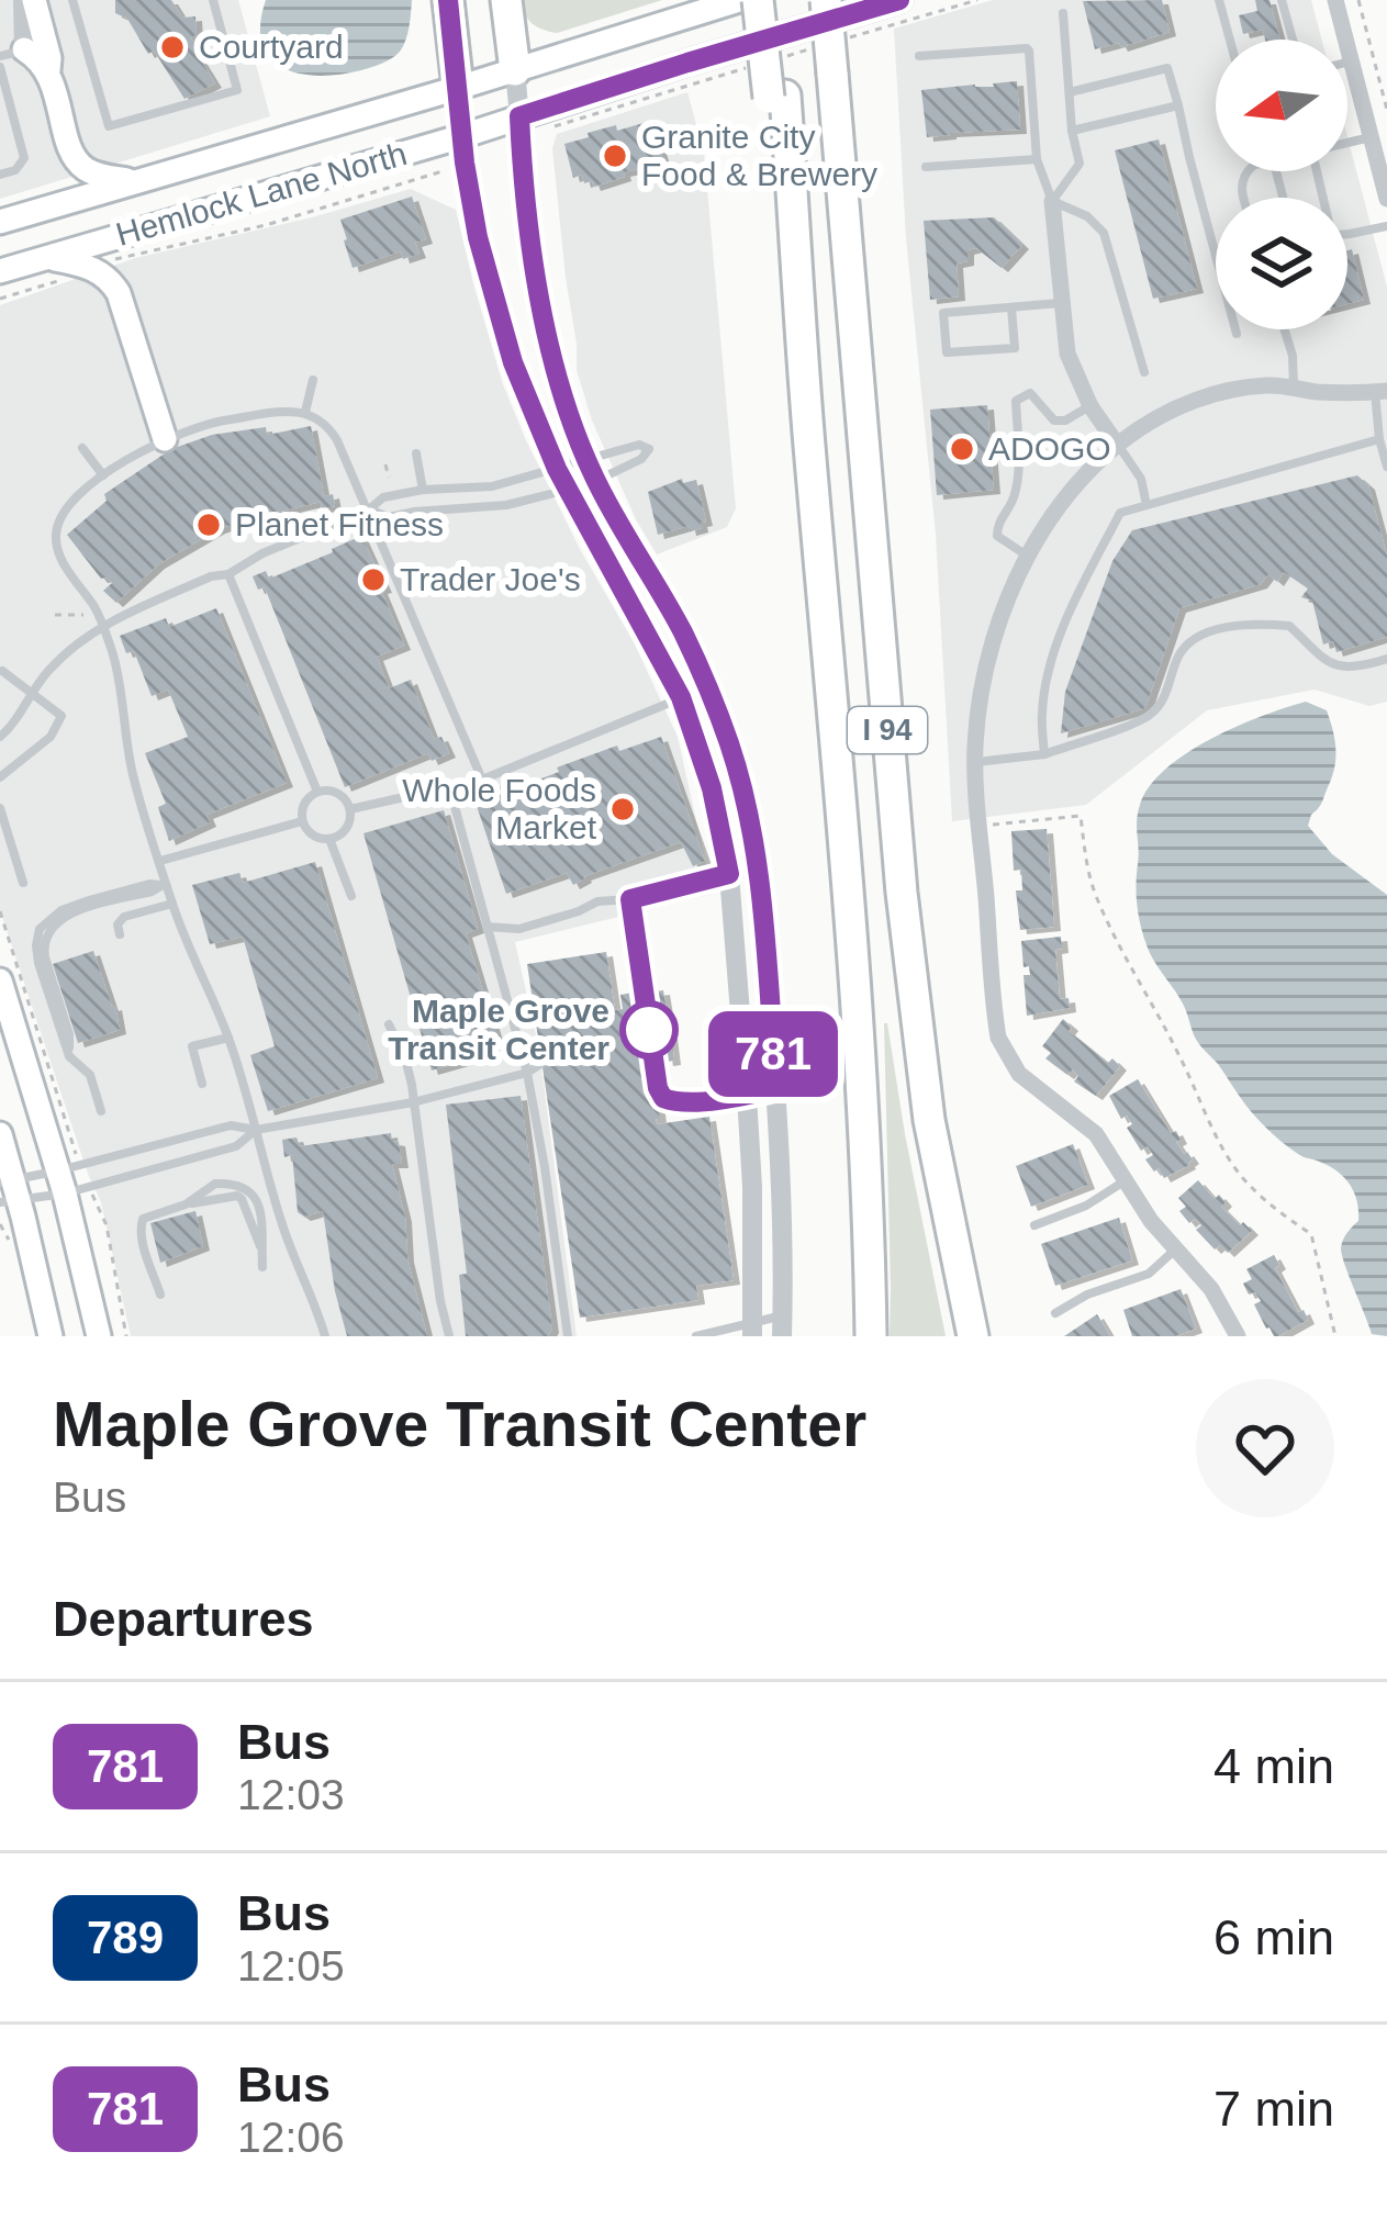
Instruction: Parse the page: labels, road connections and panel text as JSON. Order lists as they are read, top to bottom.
{
  "streets": {
    "highway": ["I 94"],
    "main road": ["Hemlock Lane North"]
  },
  "places": [
    "Courtyard",
    "Granite City Food & Brewery",
    "ADOGO",
    "Planet Fitness",
    "Trader Joe's",
    "Whole Foods Market",
    "Maple Grove Transit Center"
  ],
  "lines": ["bus line 781"],
  "north": "left",
  "page": {
    "on_map": "781",
    "heading": [
      ["Maple Grove Transit Center", "Bus"],
      "Departures"
    ],
    "list": [
      {
        "mark": "781",
        "name": "Bus",
        "note": "12:03",
        "value": "4 min"
      },
      {
        "mark": "789",
        "name": "Bus",
        "note": "12:05",
        "value": "6 min"
      },
      {
        "mark": "781",
        "name": "Bus",
        "note": "12:06",
        "value": "7 min"
      }
    ]
  }
}
